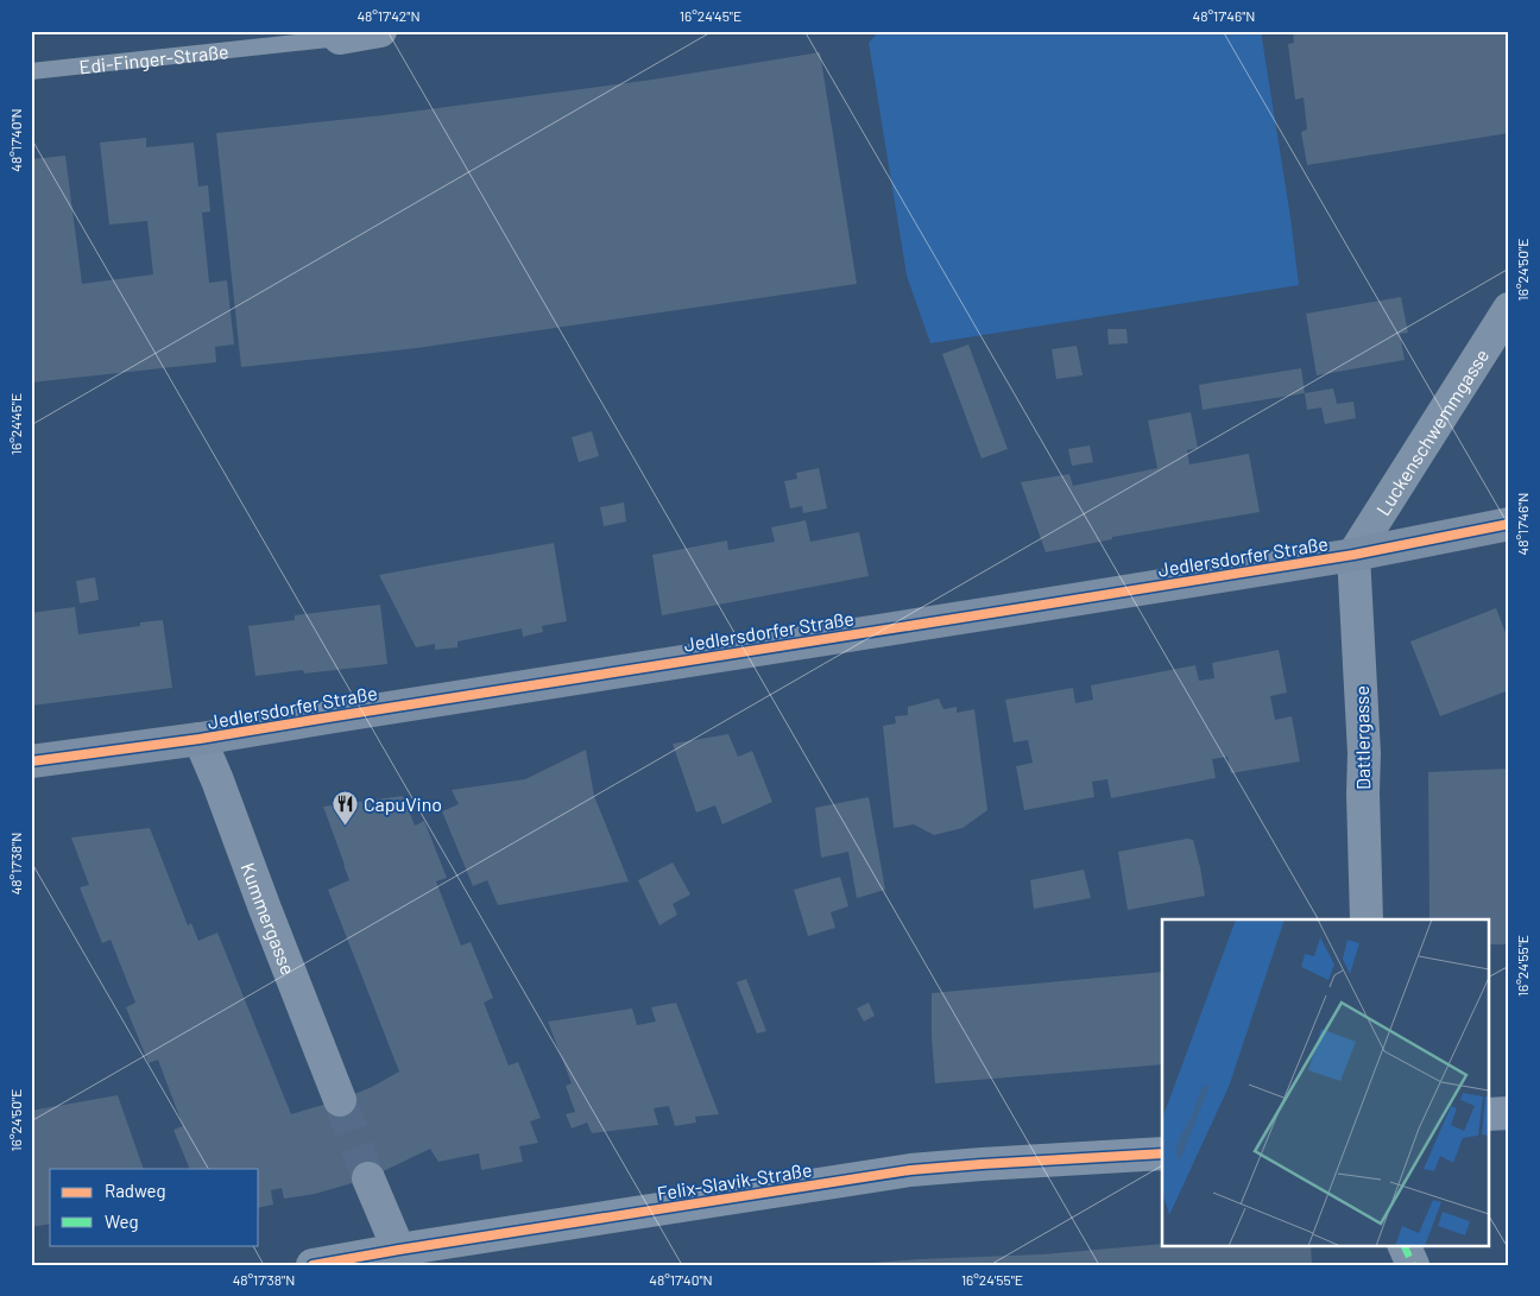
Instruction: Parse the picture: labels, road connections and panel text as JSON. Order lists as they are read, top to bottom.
{
  "streets": {
    "street": [
      "Edi-Finger-Straße",
      "Luckenschwemmgasse",
      "Jedlersdorfer Straße",
      "Dattlergasse",
      "Kummergasse",
      "Felix-Slavik-Straße"
    ]
  },
  "crossings": [
    ["Luckenschwemmgasse", "Jedlersdorfer Straße"],
    ["Luckenschwemmgasse", "Dattlergasse"],
    ["Jedlersdorfer Straße", "Dattlergasse"],
    ["Jedlersdorfer Straße", "Kummergasse"]
  ],
  "places": {
    "restaurant": ["CapuVino"]
  },
  "legend": ["Radweg", "Weg"],
  "coordinates": [
    "48°17'42\"N",
    "16°24'45\"E",
    "48°17'46\"N",
    "48°17'40\"N",
    "16°24'50\"E",
    "48°17'38\"N",
    "16°24'55\"E"
  ]
}
